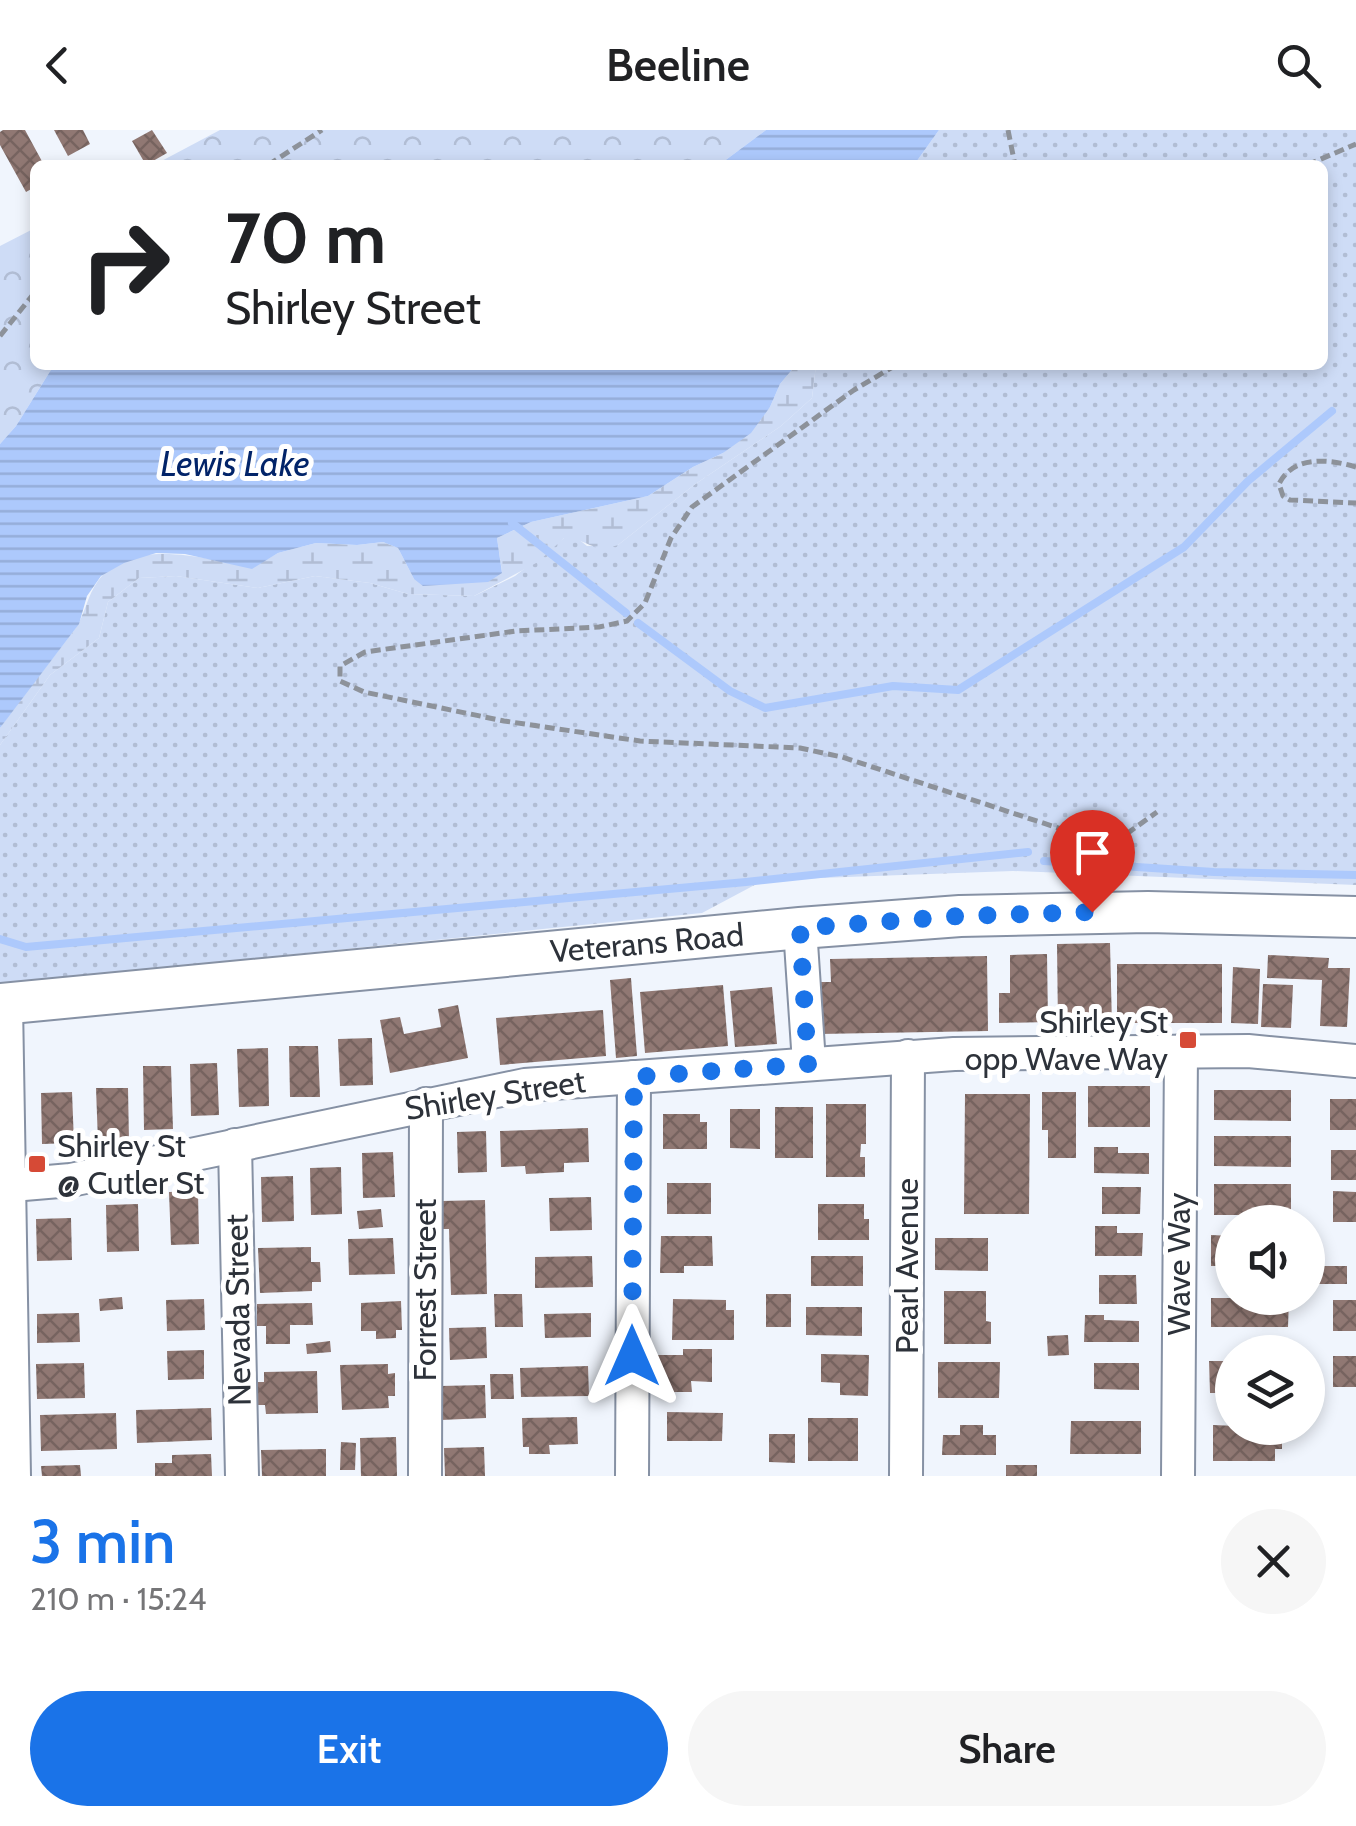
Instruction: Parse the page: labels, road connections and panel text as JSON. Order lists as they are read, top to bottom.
{
  "streets": {
    "main road": ["Veterans Road"],
    "street": [
      "Shirley Street",
      "Wave Way",
      "Pearl Avenue",
      "Forrest Street",
      "Nevada Street"
    ]
  },
  "crossings": [
    ["Shirley Street", "Wave Way"],
    ["Shirley Street", "Pearl Avenue"],
    ["Shirley Street", "Forrest Street"],
    ["Shirley Street", "Nevada Street"]
  ],
  "water": ["Lewis Lake"],
  "places": {
    "transit": ["Shirley St opp Wave Way", "Shirley St @ Cutler St"]
  },
  "page": {
    "header": "Beeline",
    "turn": ["70 m", "Shirley Street"],
    "heading": ["3 min", "210 m · 15:24"],
    "buttons": ["Exit", "Share"]
  }
}
